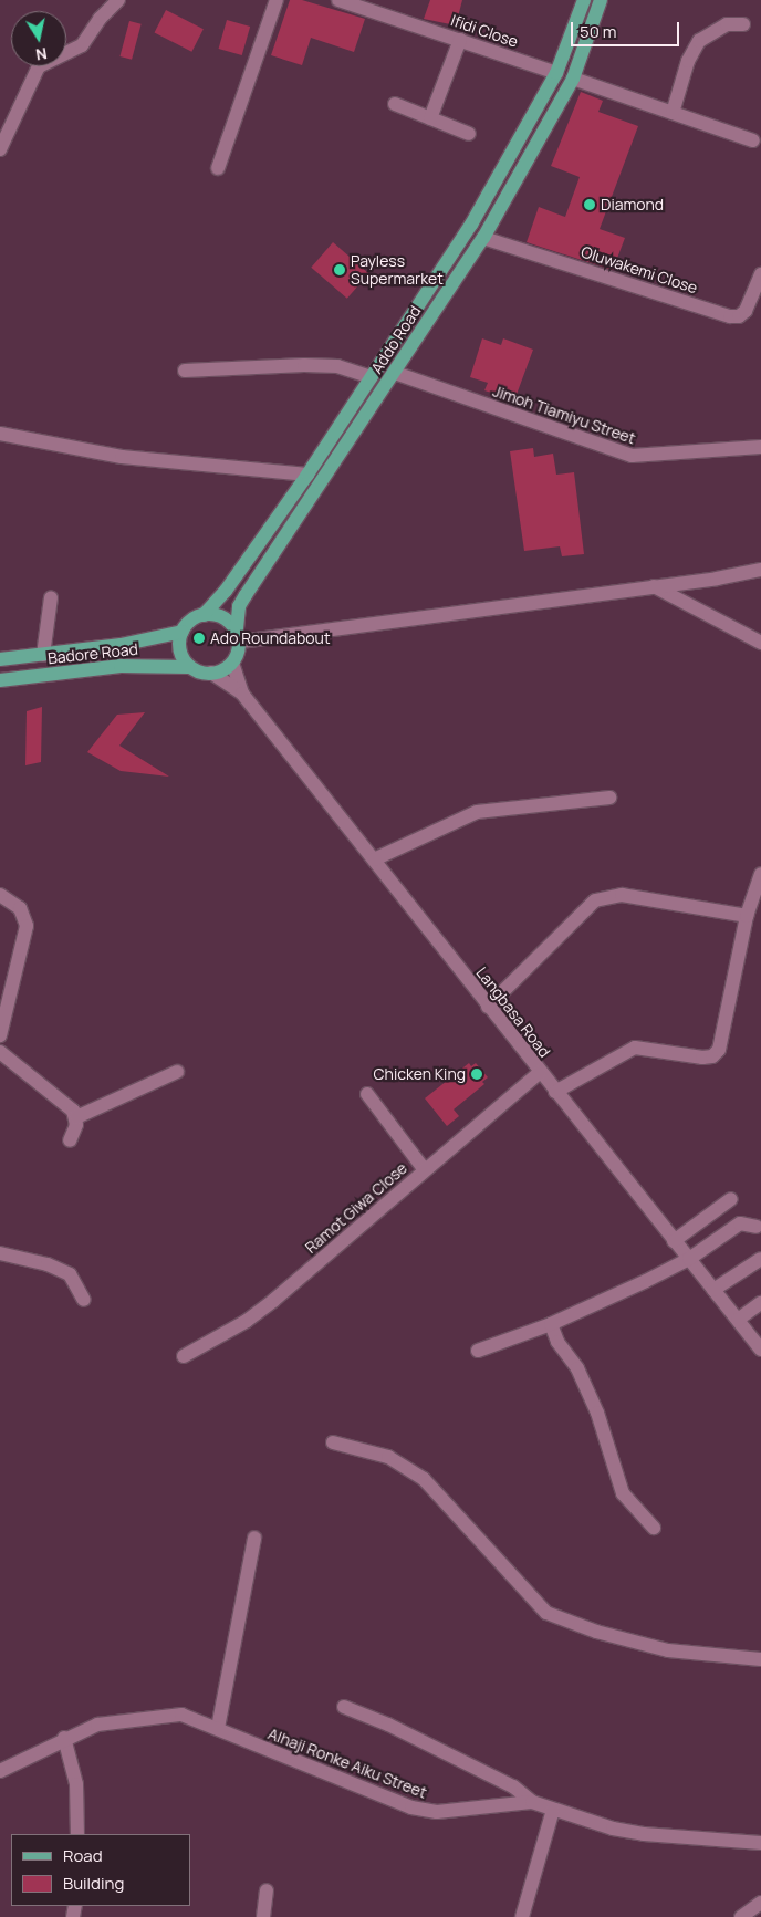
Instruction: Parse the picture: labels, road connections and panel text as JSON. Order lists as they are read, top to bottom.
{
  "streets": {
    "main road": ["Addo Road", "Badore Road"],
    "street": [
      "Ifidi Close",
      "Oluwakemi Close",
      "Jimoh Tiamiyu Street",
      "Langbasa Road",
      "Ramot Giwa Close",
      "Alhaji Ronke Aiku Street"
    ]
  },
  "crossings": [
    ["Ifidi Close", "Addo Road"],
    ["Oluwakemi Close", "Addo Road"],
    ["Addo Road", "Jimoh Tiamiyu Street"],
    ["Addo Road", "Badore Road"],
    ["Langbasa Road", "Ramot Giwa Close"]
  ],
  "places": [
    "Diamond",
    "Payless Supermarket",
    "Ado Roundabout",
    "Chicken King"
  ],
  "legend": ["Road", "Building"],
  "scale_bar": "50 m",
  "north": "bottom"
}
